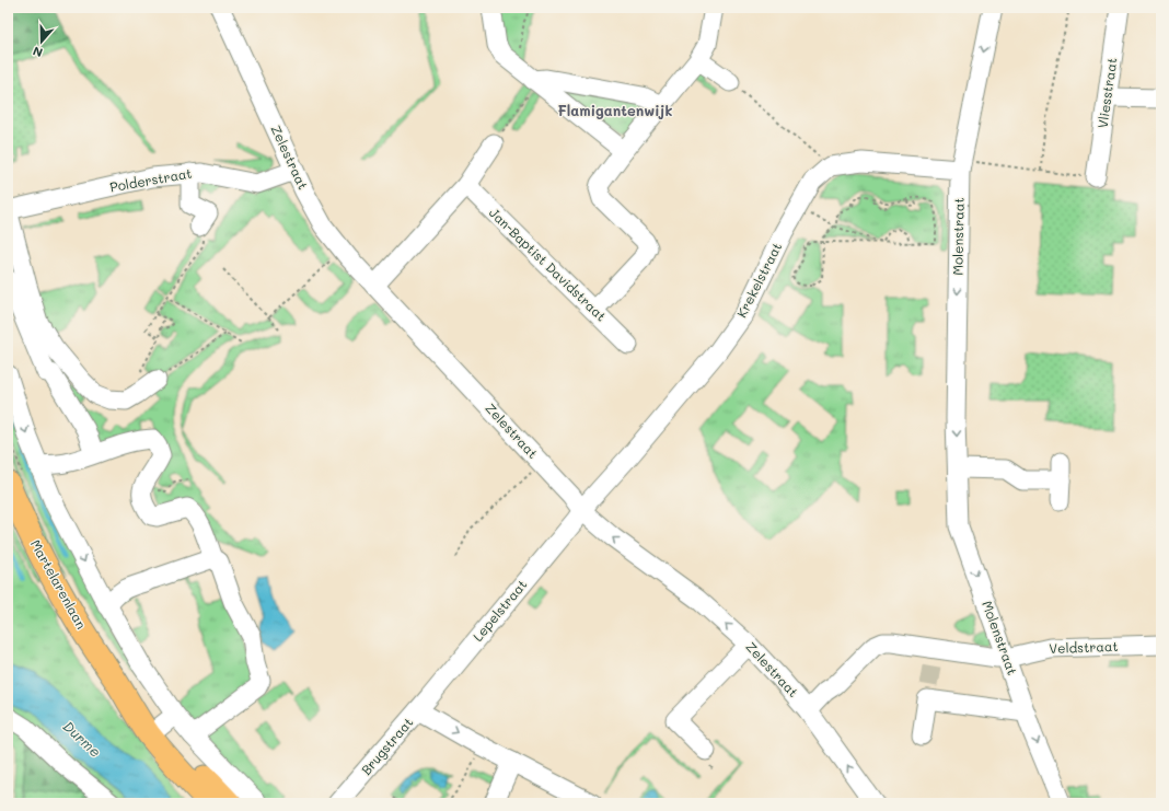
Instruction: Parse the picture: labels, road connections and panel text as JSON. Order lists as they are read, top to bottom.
{
  "streets": {
    "main road": ["Martelarenlaan"],
    "street": [
      "Vliesstraat",
      "Zelestraat",
      "Polderstraat",
      "Molenstraat",
      "Jan-Baptist Davidstraat",
      "Krekelstraat",
      "Lepelstraat",
      "Veldstraat",
      "Brugstraat"
    ]
  },
  "crossings": [
    ["Zelestraat", "Polderstraat"],
    ["Zelestraat", "Krekelstraat"],
    ["Zelestraat", "Lepelstraat"],
    ["Zelestraat", "Veldstraat"],
    ["Molenstraat", "Veldstraat"],
    ["Krekelstraat", "Lepelstraat"],
    ["Lepelstraat", "Brugstraat"]
  ],
  "one_way": ["Molenstraat"],
  "districts": ["Flamigantenwijk"],
  "water": ["Durme"],
  "north": "bottom"
}
